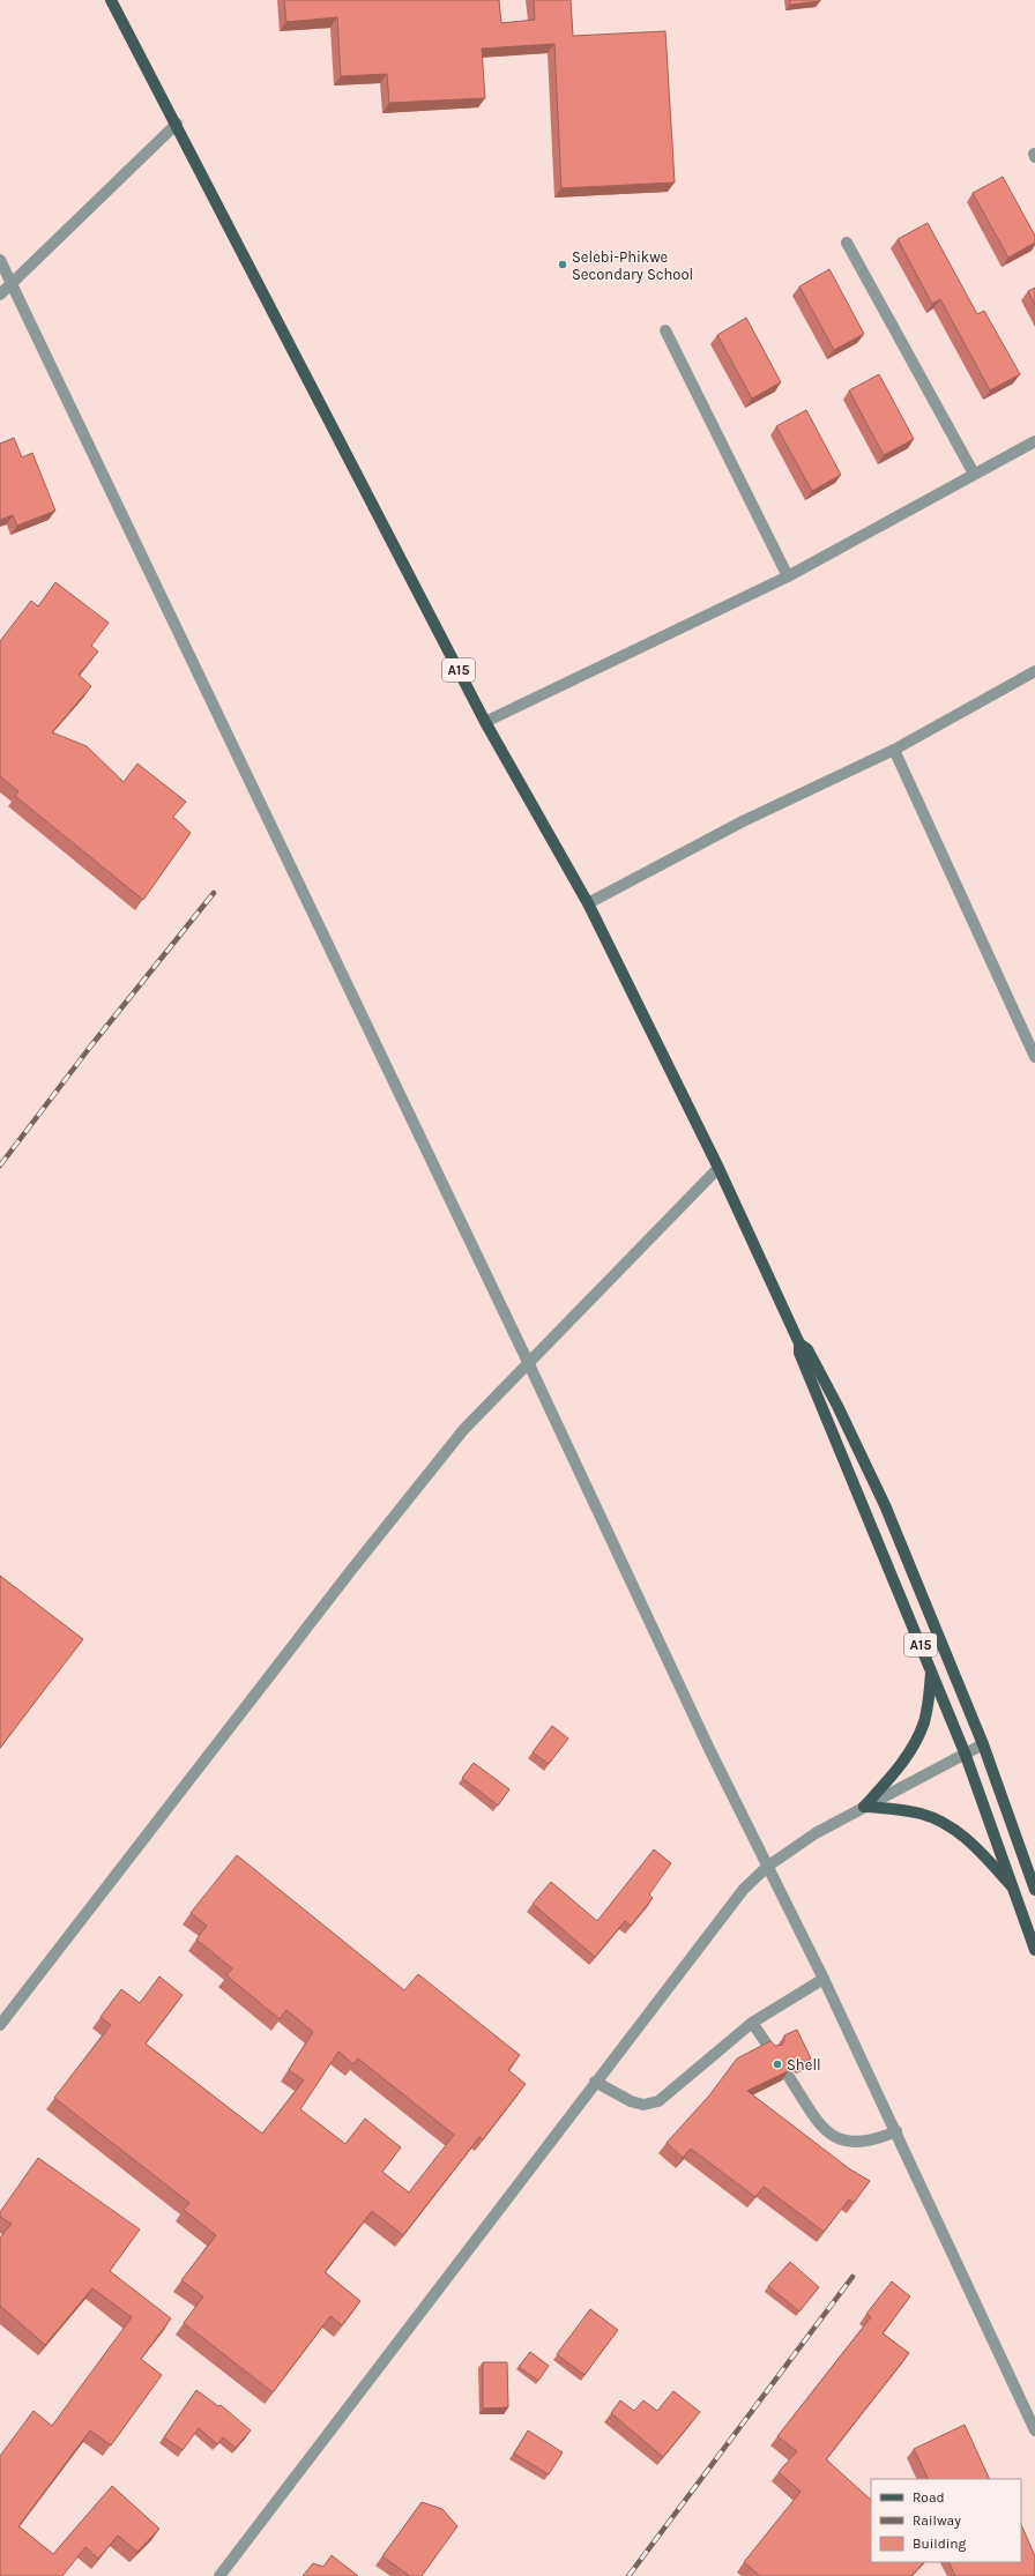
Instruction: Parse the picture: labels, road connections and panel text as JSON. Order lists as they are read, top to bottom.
{
  "streets": {
    "main road": ["A15"]
  },
  "places": ["Selebi-Phikwe Secondary School", "Shell"],
  "legend": ["Road", "Railway", "Building"]
}
